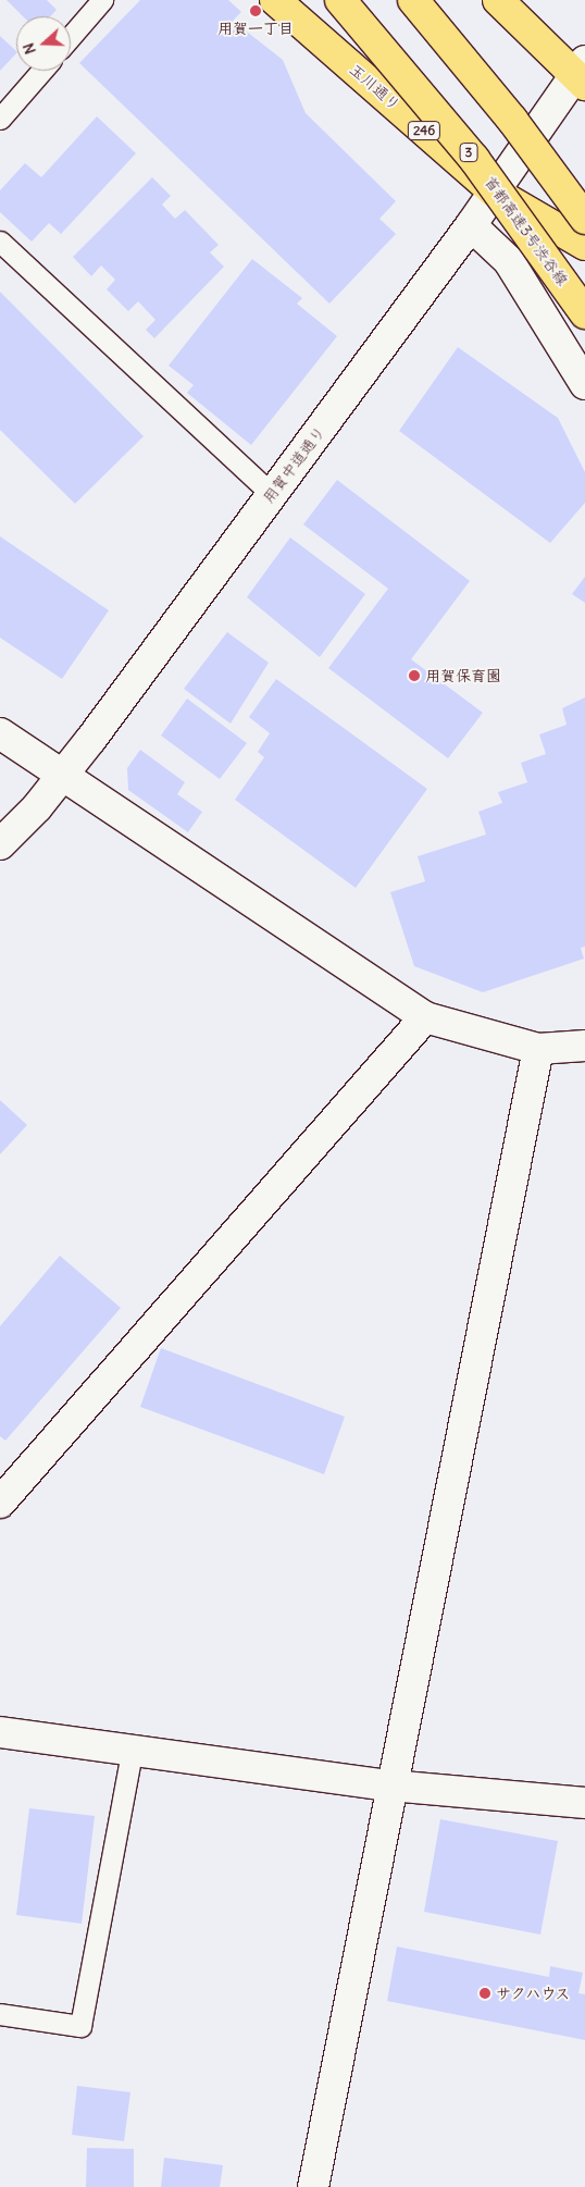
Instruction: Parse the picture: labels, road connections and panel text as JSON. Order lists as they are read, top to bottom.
{
  "streets": {
    "highway": [
      "玉川通り",
      "246",
      "3",
      "首都高速3号渋谷線"
    ],
    "street": ["用賀中道通り"]
  },
  "crossings": [
    ["玉川通り", "用賀中道通り"]
  ],
  "places": ["用賀一丁目", "用賀保育園", "サクハウス"],
  "north": "left"
}
